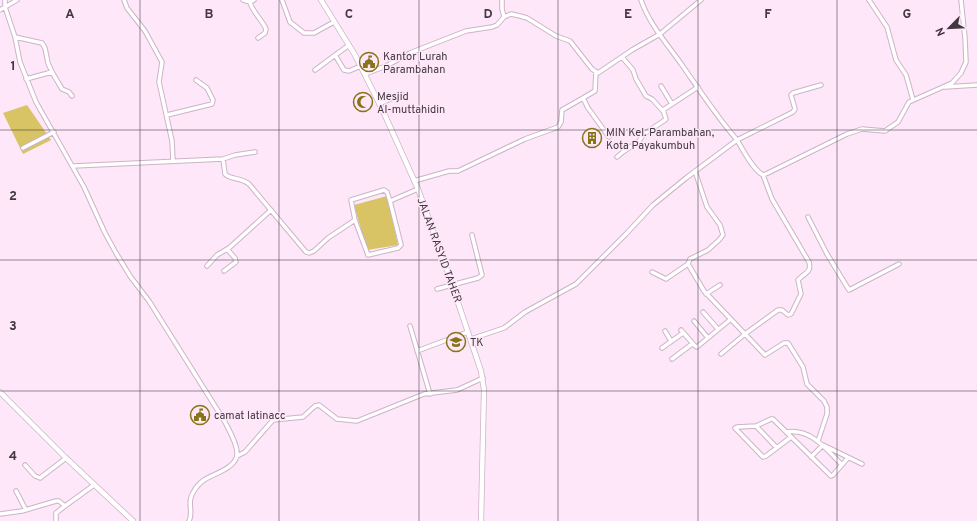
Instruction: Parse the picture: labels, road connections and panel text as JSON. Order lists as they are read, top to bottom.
{
  "streets": {
    "street": ["JALAN RASYID TAHER"]
  },
  "places": {
    "public building": ["Kantor Lurah Parambahan", "camat latinacc"],
    "mosque": ["Mesjid Al-muttahidin"],
    "building": ["MIN Kel. Parambahan, Kota Payakumbuh"],
    "school or university": ["TK"]
  },
  "north": "bottom left",
  "grid": {
    "columns": [
      "A",
      "B",
      "C",
      "D",
      "E",
      "F",
      "G"
    ],
    "rows": [
      "1",
      "2",
      "3",
      "4"
    ]
  }
}
